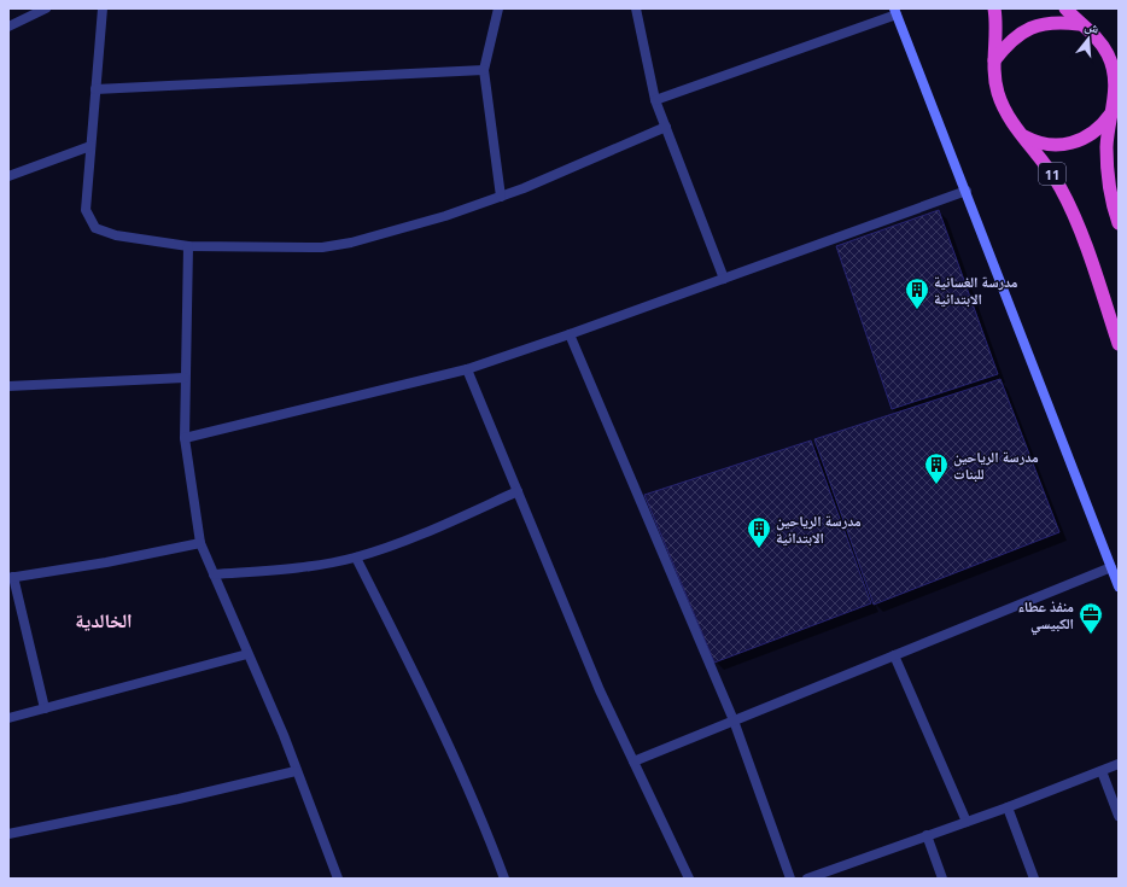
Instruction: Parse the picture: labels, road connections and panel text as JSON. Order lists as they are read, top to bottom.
{
  "streets": {
    "highway": ["11"]
  },
  "districts": ["الخالدية"],
  "places": {
    "building": ["مدرسة الغسانية الابتدائية", "مدرسة الرياحين للبنات", "مدرسة الرياحين الابتدائية"],
    "office": ["منفذ عطاء الكبيسي"]
  },
  "north": "top"
}
